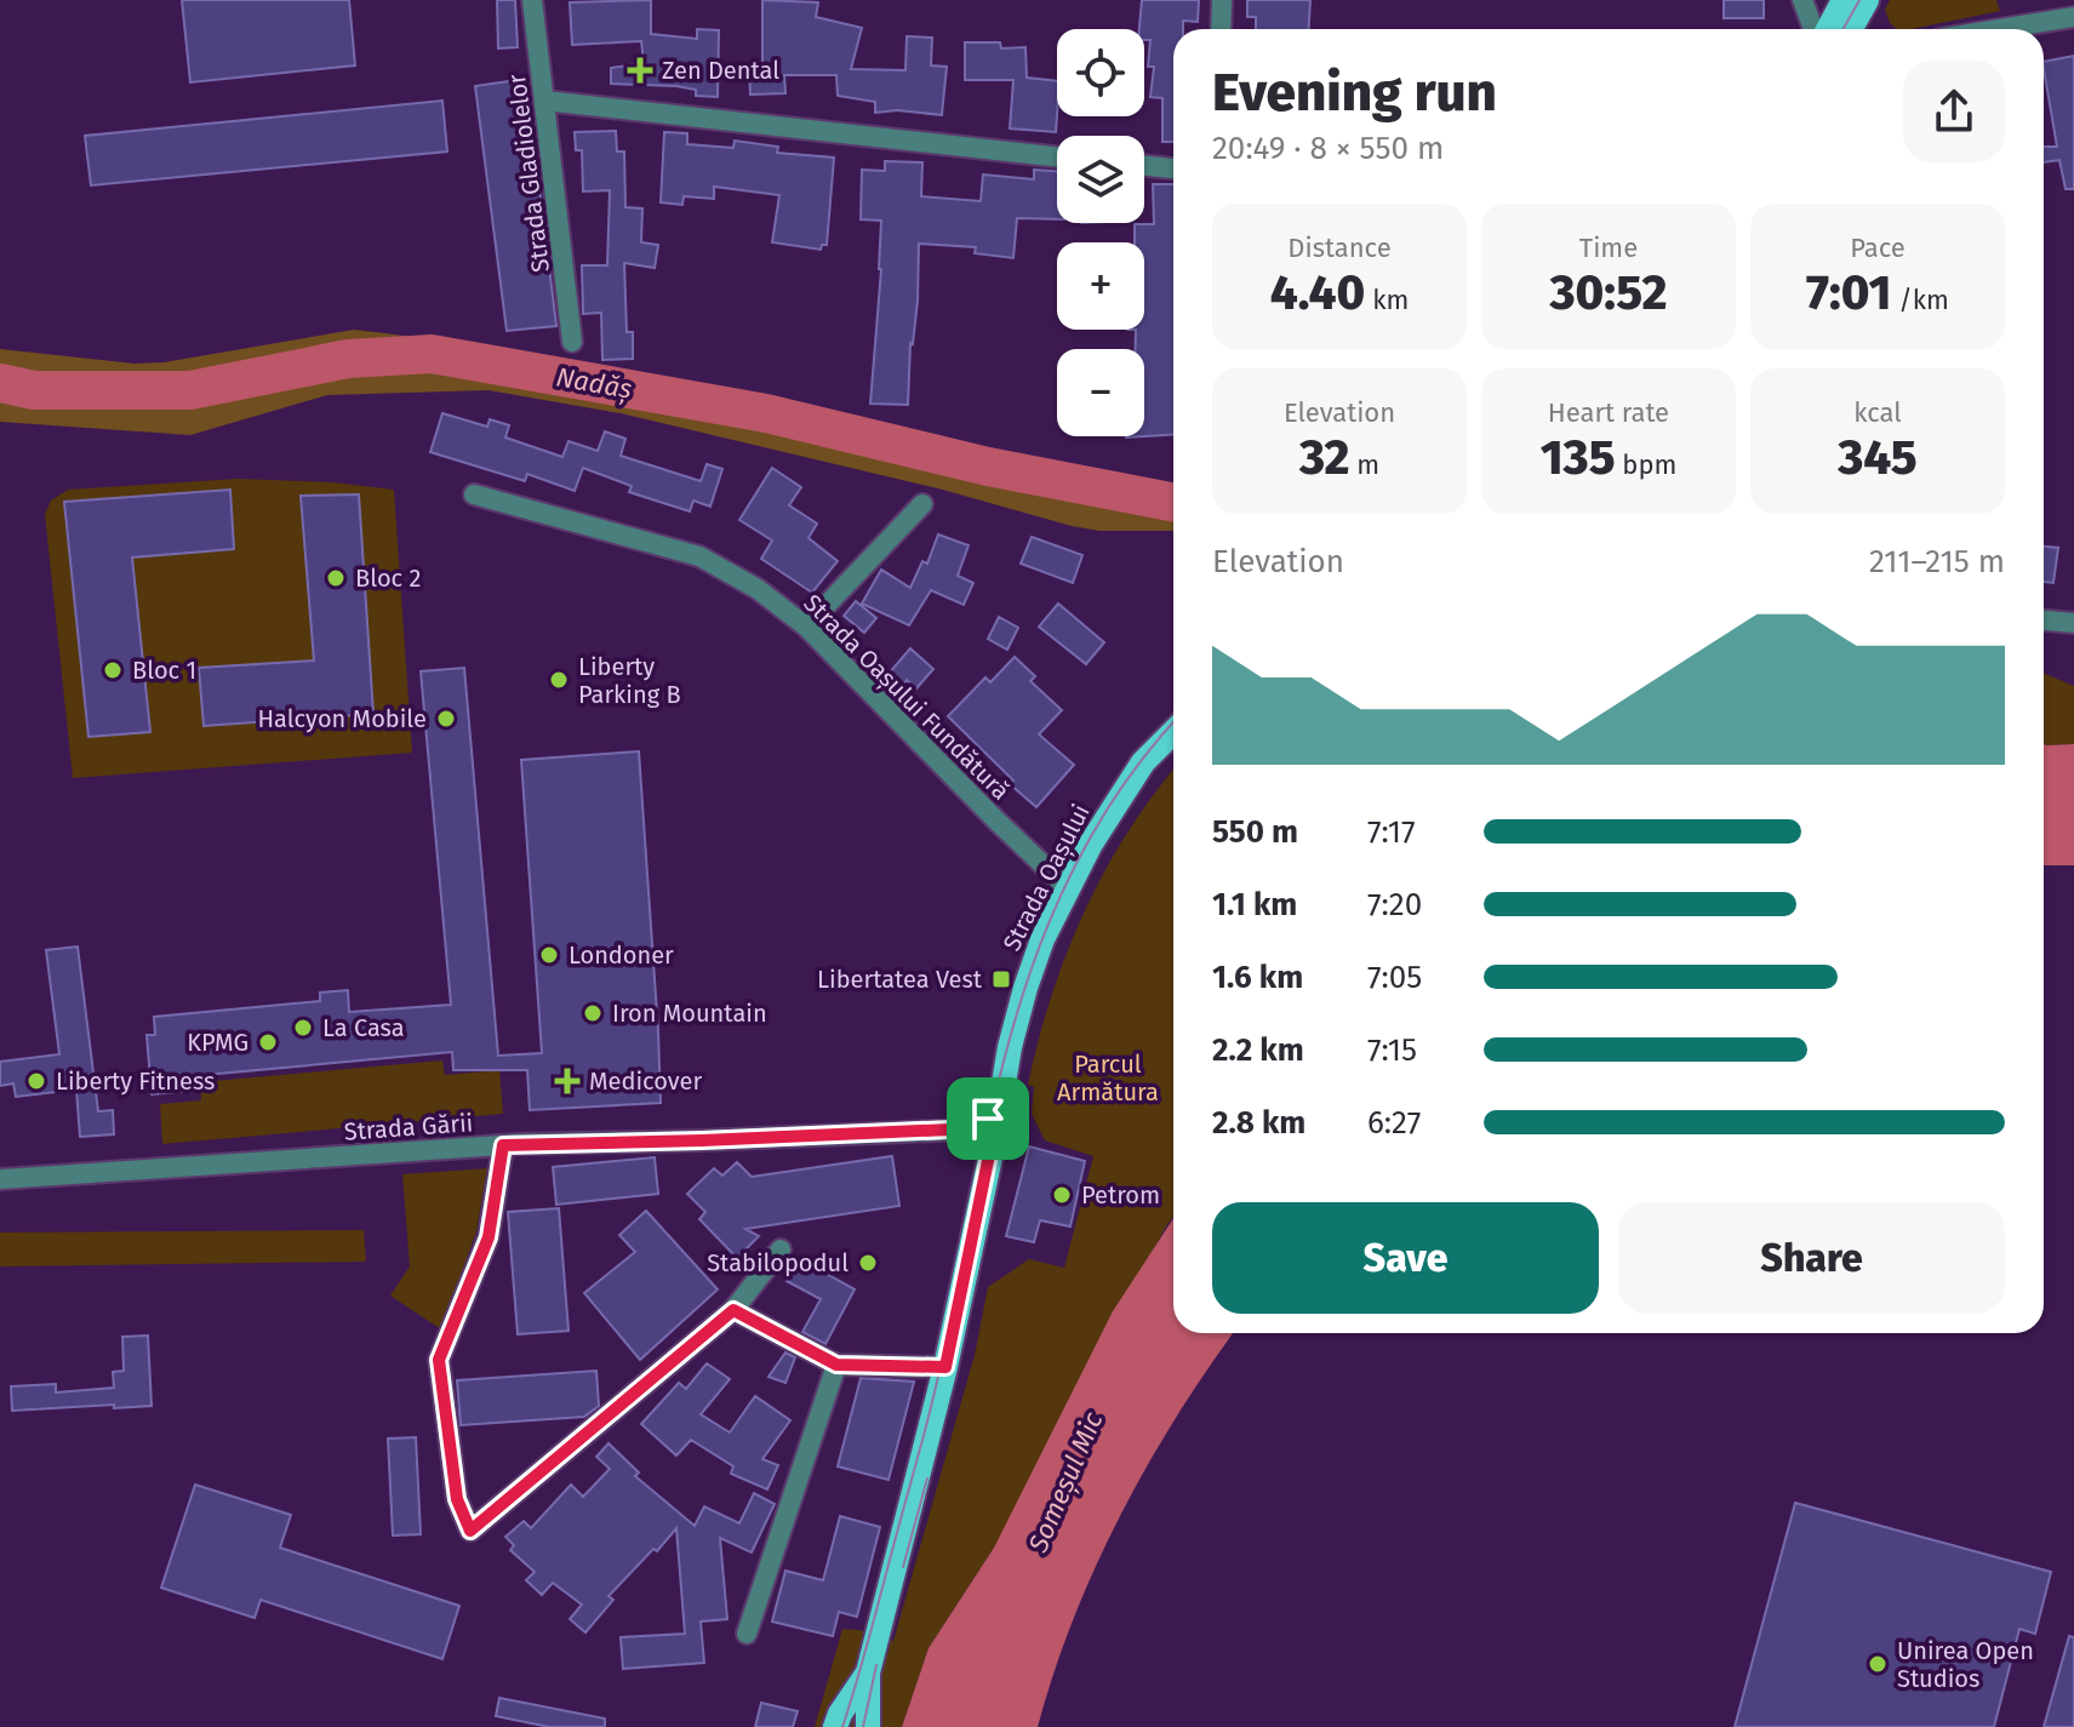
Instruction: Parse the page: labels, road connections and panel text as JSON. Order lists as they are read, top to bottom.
{
  "streets": {
    "main road": ["Strada Oașului"],
    "street": ["Strada Gladiolelor", "Strada Oașului Fundătură", "Strada Gării"]
  },
  "crossings": [
    ["Strada Oașului Fundătură", "Strada Oașului"],
    ["Strada Oașului", "Strada Gării"]
  ],
  "water": ["Nadăș", "Someșul Mic"],
  "parks": ["Parcul Armătura"],
  "places": {
    "health": ["Zen Dental", "Medicover"],
    "other": [
      "Bloc 2",
      "Bloc 1",
      "Liberty Parking B",
      "Halcyon Mobile",
      "Londoner",
      "Iron Mountain",
      "La Casa",
      "KPMG",
      "Liberty Fitness",
      "Petrom",
      "Stabilopodul",
      "Unirea Open Studios"
    ],
    "transit": ["Libertatea Vest"]
  },
  "page": {
    "map_buttons": ["+", "−"],
    "heading": ["Evening run", "20:49 · 8 × 550 m"],
    "stats": [
      ["Distance", "4.40 km"],
      ["Time", "30:52"],
      ["Pace", "7:01 /km"],
      ["Elevation", "32 m"],
      ["Heart rate", "135 bpm"],
      ["kcal", "345"]
    ],
    "chart": ["Elevation", "211–215 m"],
    "list": [
      {
        "name": "550 m",
        "note": "7:17"
      },
      {
        "name": "1.1 km",
        "note": "7:20"
      },
      {
        "name": "1.6 km",
        "note": "7:05"
      },
      {
        "name": "2.2 km",
        "note": "7:15"
      },
      {
        "name": "2.8 km",
        "note": "6:27"
      }
    ],
    "buttons": ["Save", "Share"]
  }
}
